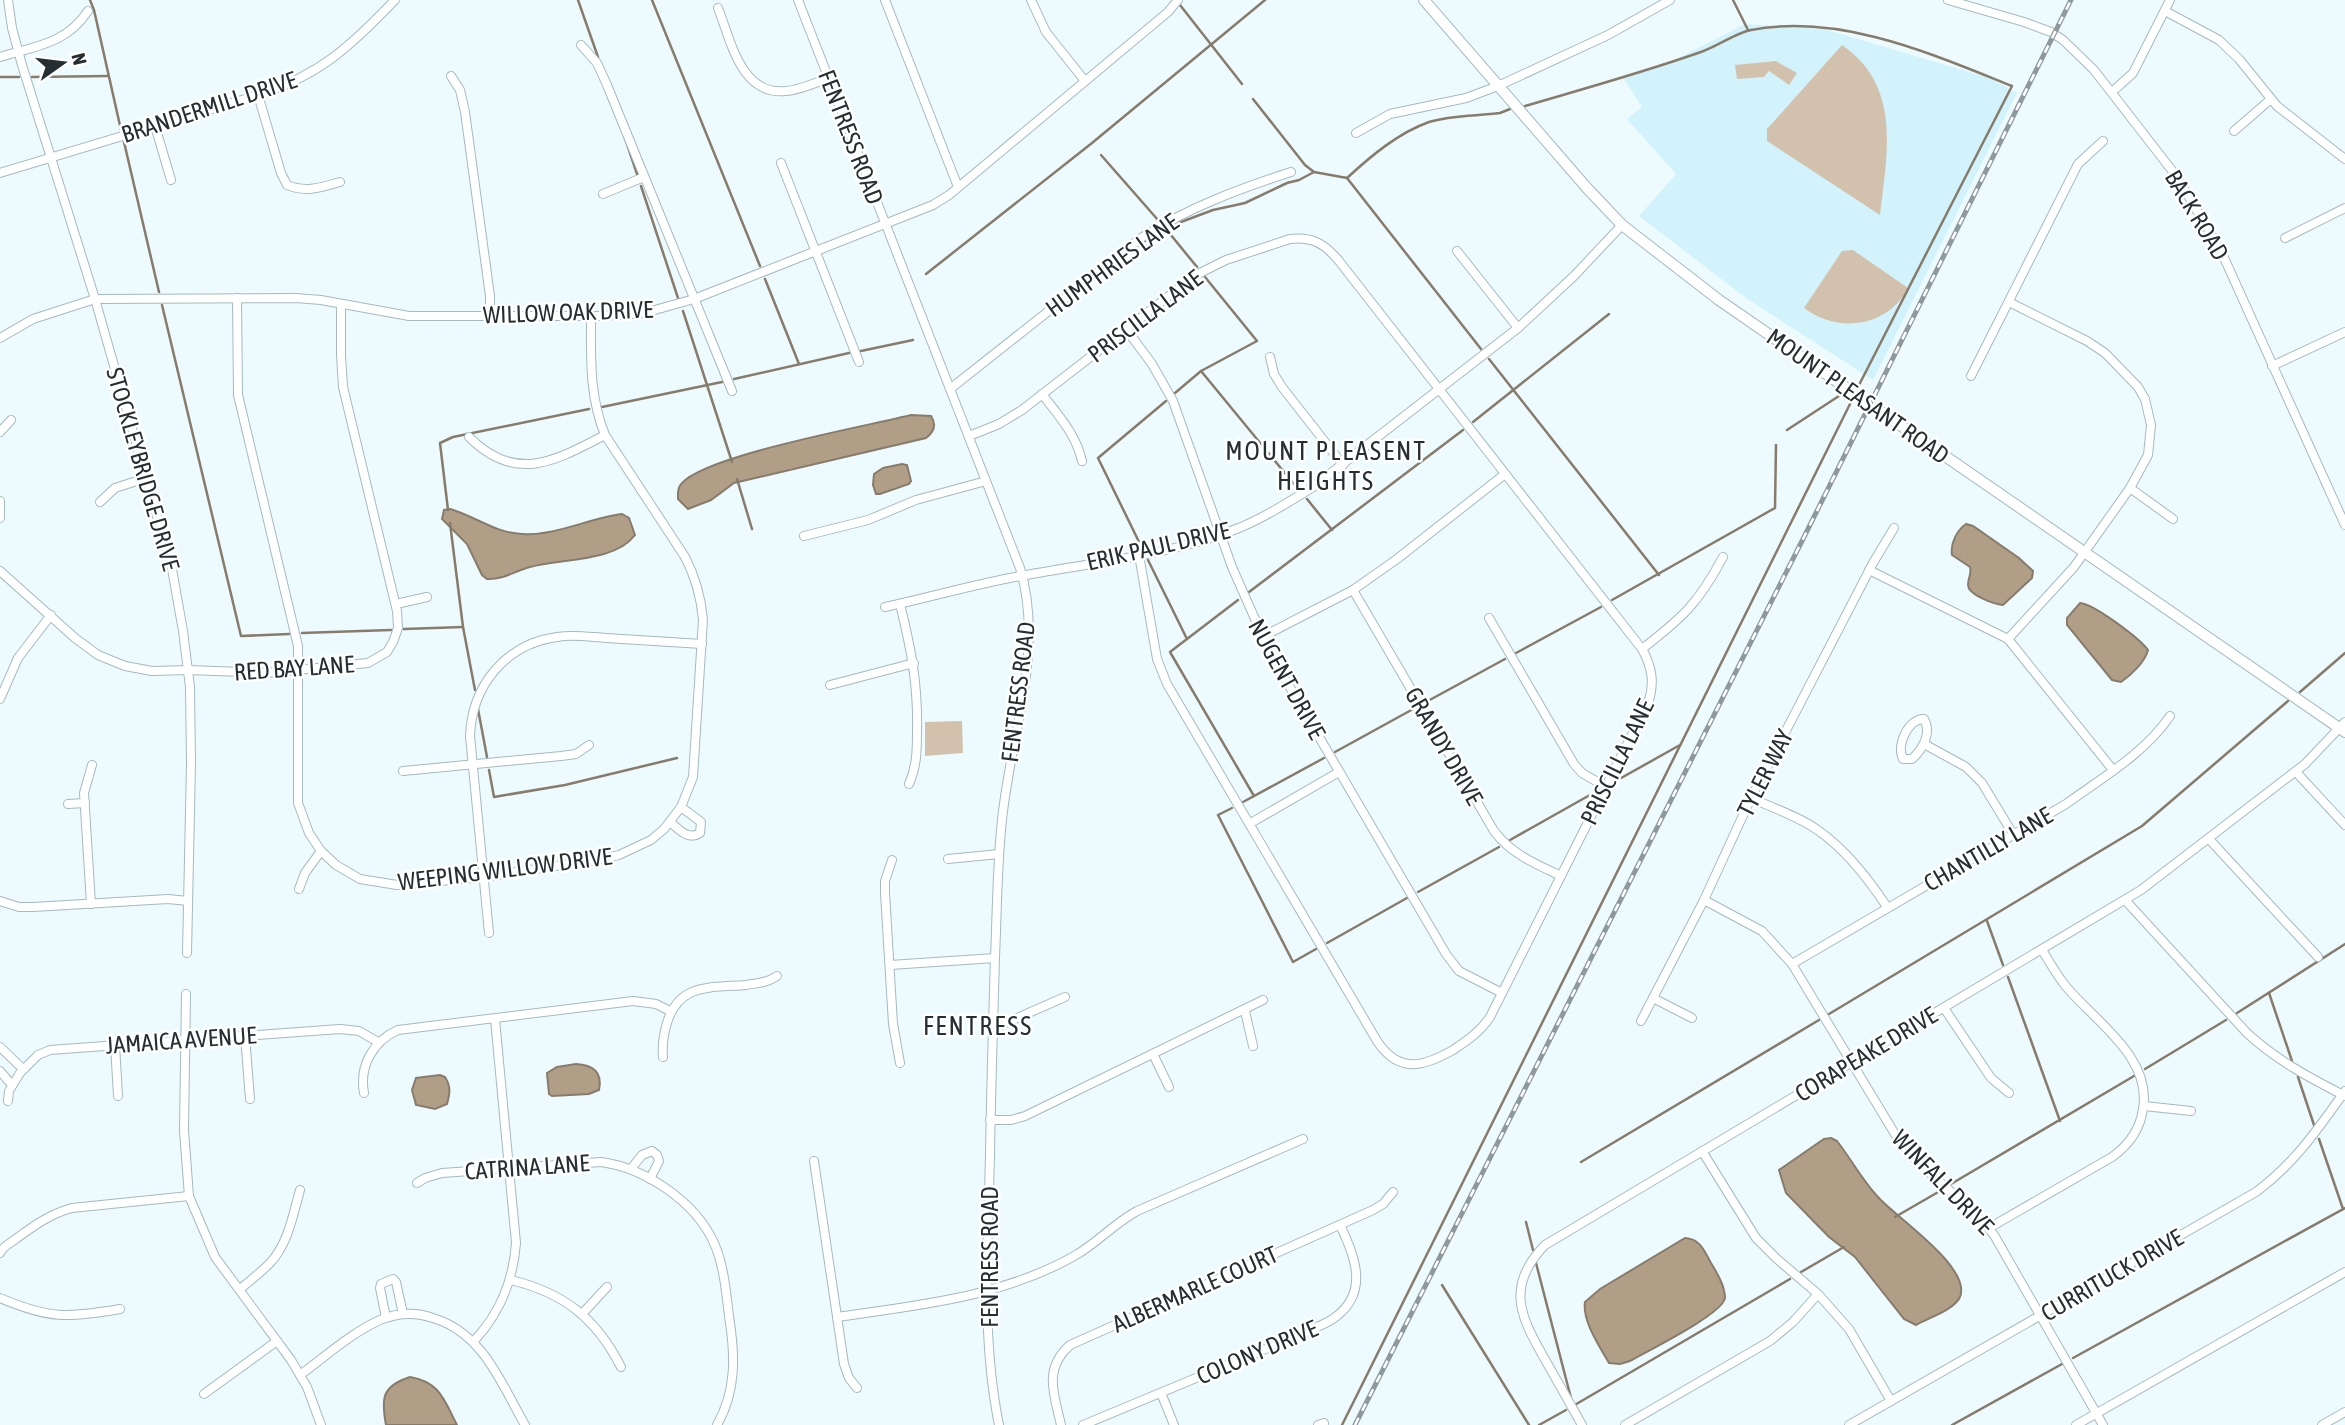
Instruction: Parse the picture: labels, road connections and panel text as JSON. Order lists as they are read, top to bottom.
{
  "streets": {
    "highway": ["MOUNT PLEASANT ROAD"],
    "street": [
      "BRANDERMILL DRIVE",
      "FENTRESS ROAD",
      "BACK ROAD",
      "HUMPHRIES LANE",
      "WILLOW OAK DRIVE",
      "PRISCILLA LANE",
      "STOCKLEYBRIDGE DRIVE",
      "ERIK PAUL DRIVE",
      "RED BAY LANE",
      "NUGENT DRIVE",
      "GRANDY DRIVE",
      "TYLER WAY",
      "CHANTILLY LANE",
      "WEEPING WILLOW DRIVE",
      "JAMAICA AVENUE",
      "CORAPEAKE DRIVE",
      "CATRINA LANE",
      "WINFALL DRIVE",
      "CURRITUCK DRIVE",
      "ALBERMARLE COURT",
      "COLONY DRIVE"
    ]
  },
  "crossings": [
    ["BRANDERMILL DRIVE", "STOCKLEYBRIDGE DRIVE"],
    ["FENTRESS ROAD", "HUMPHRIES LANE"],
    ["FENTRESS ROAD", "WILLOW OAK DRIVE"],
    ["FENTRESS ROAD", "PRISCILLA LANE"],
    ["FENTRESS ROAD", "ERIK PAUL DRIVE"],
    ["WILLOW OAK DRIVE", "STOCKLEYBRIDGE DRIVE"],
    ["WILLOW OAK DRIVE", "RED BAY LANE"],
    ["WILLOW OAK DRIVE", "WEEPING WILLOW DRIVE"],
    ["PRISCILLA LANE", "ERIK PAUL DRIVE"],
    ["PRISCILLA LANE", "NUGENT DRIVE"],
    ["PRISCILLA LANE", "GRANDY DRIVE"],
    ["MOUNT PLEASANT ROAD", "ERIK PAUL DRIVE"],
    ["MOUNT PLEASANT ROAD", "CORAPEAKE DRIVE"],
    ["STOCKLEYBRIDGE DRIVE", "RED BAY LANE"],
    ["ERIK PAUL DRIVE", "NUGENT DRIVE"],
    ["RED BAY LANE", "WEEPING WILLOW DRIVE"],
    ["TYLER WAY", "WINFALL DRIVE"],
    ["CHANTILLY LANE", "WINFALL DRIVE"],
    ["CORAPEAKE DRIVE", "WINFALL DRIVE"],
    ["WINFALL DRIVE", "CURRITUCK DRIVE"],
    ["ALBERMARLE COURT", "COLONY DRIVE"]
  ],
  "districts": ["MOUNT PLEASENT HEIGHTS", "FENTRESS"],
  "north": "right"
}
